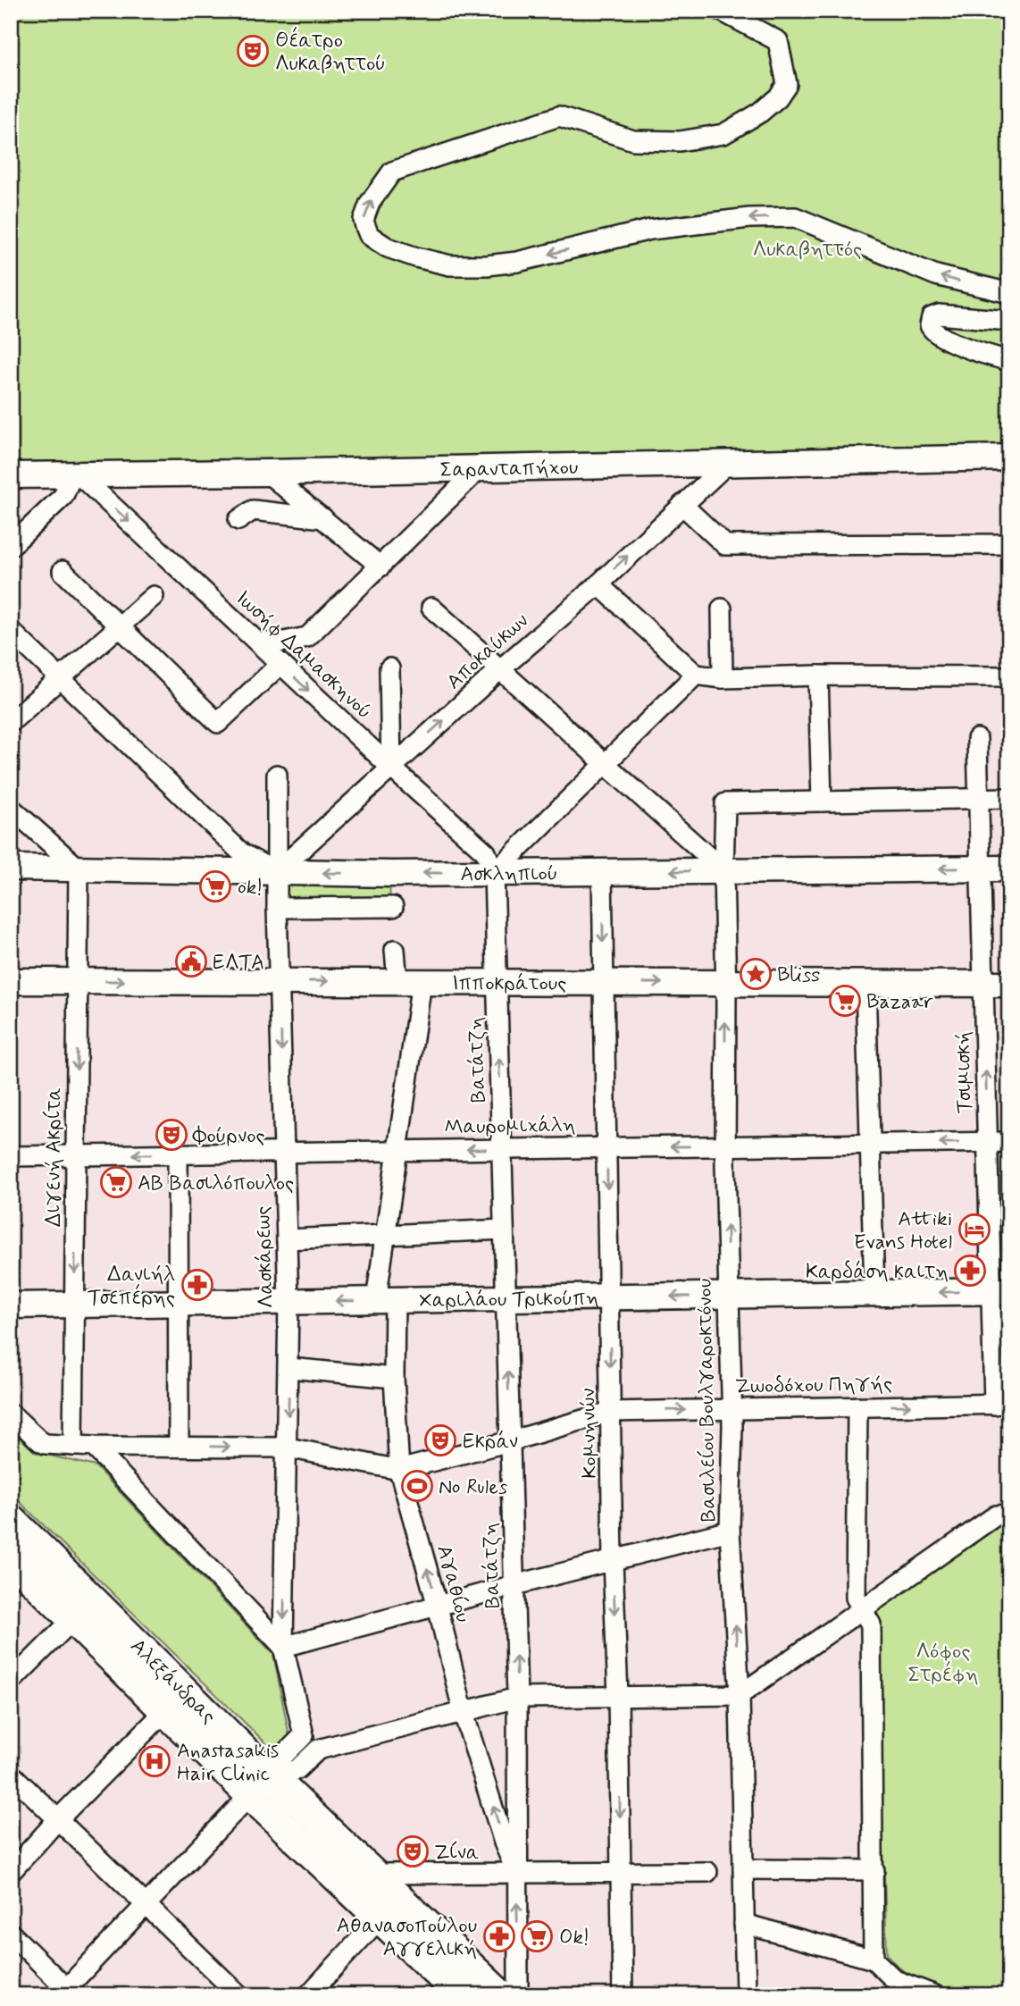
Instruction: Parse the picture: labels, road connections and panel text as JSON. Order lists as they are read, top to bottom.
{
  "streets": {
    "main road": ["Αλεξάνδρας"],
    "street": [
      "Σαρανταπήχου",
      "Αποκαύκων",
      "Ιωσήφ Δαμασκηνού",
      "Ασκληπιού",
      "Ιπποκράτους",
      "Βατάτζη",
      "Τσιμισκή",
      "Μαυρομιχάλη",
      "Διγενή Ακρίτα",
      "Λασκάρεως",
      "Χαριλάου Τρικούπη",
      "Ζωοδόχου Πηγής",
      "Βασιλείου Βουλγαροκτόνου",
      "Κομνηνών",
      "Αγαθίου"
    ]
  },
  "crossings": [
    ["Σαρανταπήχου", "Αποκαύκων"],
    ["Σαρανταπήχου", "Ιωσήφ Δαμασκηνού"],
    ["Αποκαύκων", "Ιωσήφ Δαμασκηνού"],
    ["Αποκαύκων", "Ασκληπιού"],
    ["Αποκαύκων", "Λασκάρεως"],
    ["Ιωσήφ Δαμασκηνού", "Ασκληπιού"],
    ["Ιωσήφ Δαμασκηνού", "Βατάτζη"],
    ["Ασκληπιού", "Βατάτζη"],
    ["Ασκληπιού", "Τσιμισκή"],
    ["Ασκληπιού", "Διγενή Ακρίτα"],
    ["Ασκληπιού", "Λασκάρεως"],
    ["Ασκληπιού", "Βασιλείου Βουλγαροκτόνου"],
    ["Ασκληπιού", "Κομνηνών"],
    ["Ιπποκράτους", "Βατάτζη"],
    ["Ιπποκράτους", "Τσιμισκή"],
    ["Ιπποκράτους", "Διγενή Ακρίτα"],
    ["Ιπποκράτους", "Λασκάρεως"],
    ["Ιπποκράτους", "Βασιλείου Βουλγαροκτόνου"],
    ["Ιπποκράτους", "Κομνηνών"],
    ["Ιπποκράτους", "Αγαθίου"],
    ["Βατάτζη", "Μαυρομιχάλη"],
    ["Βατάτζη", "Χαριλάου Τρικούπη"],
    ["Βατάτζη", "Ζωοδόχου Πηγής"],
    ["Βατάτζη", "Αγαθίου"],
    ["Τσιμισκή", "Μαυρομιχάλη"],
    ["Τσιμισκή", "Χαριλάου Τρικούπη"],
    ["Τσιμισκή", "Ζωοδόχου Πηγής"],
    ["Μαυρομιχάλη", "Διγενή Ακρίτα"],
    ["Μαυρομιχάλη", "Λασκάρεως"],
    ["Μαυρομιχάλη", "Βασιλείου Βουλγαροκτόνου"],
    ["Μαυρομιχάλη", "Κομνηνών"],
    ["Μαυρομιχάλη", "Αγαθίου"],
    ["Διγενή Ακρίτα", "Χαριλάου Τρικούπη"],
    ["Λασκάρεως", "Χαριλάου Τρικούπη"],
    ["Χαριλάου Τρικούπη", "Βασιλείου Βουλγαροκτόνου"],
    ["Χαριλάου Τρικούπη", "Κομνηνών"],
    ["Χαριλάου Τρικούπη", "Αγαθίου"],
    ["Ζωοδόχου Πηγής", "Βασιλείου Βουλγαροκτόνου"],
    ["Ζωοδόχου Πηγής", "Κομνηνών"],
    ["Ζωοδόχου Πηγής", "Αγαθίου"]
  ],
  "one_way": [
    "Ιπποκράτους",
    "Βατάτζη",
    "Μαυρομιχάλη",
    "Λασκάρεως",
    "Κομνηνών"
  ],
  "parks": ["Λυκαβηττός", "Λόφος Στρέφη"],
  "places": {
    "theatre": [
      "Θέατρο Λυκαβηττού",
      "Φούρνος",
      "Εκράν",
      "Ζίνα"
    ],
    "supermarket": [
      "ok!",
      "Bazaar",
      "ΑΒ Βασιλόπουλος",
      "Ok!"
    ],
    "public building": ["ΕΛΤΑ"],
    "place": ["Bliss"],
    "hotel": ["Attiki Evans Hotel"],
    "pharmacy": ["Καρδάση καιτη", "Δανιήλ Τσεπέρης", "Αθανασοπούλου Αγγελική"],
    "sports": ["No Rules"],
    "hospital": ["Anastasakis Hair Clinic"]
  }
}
